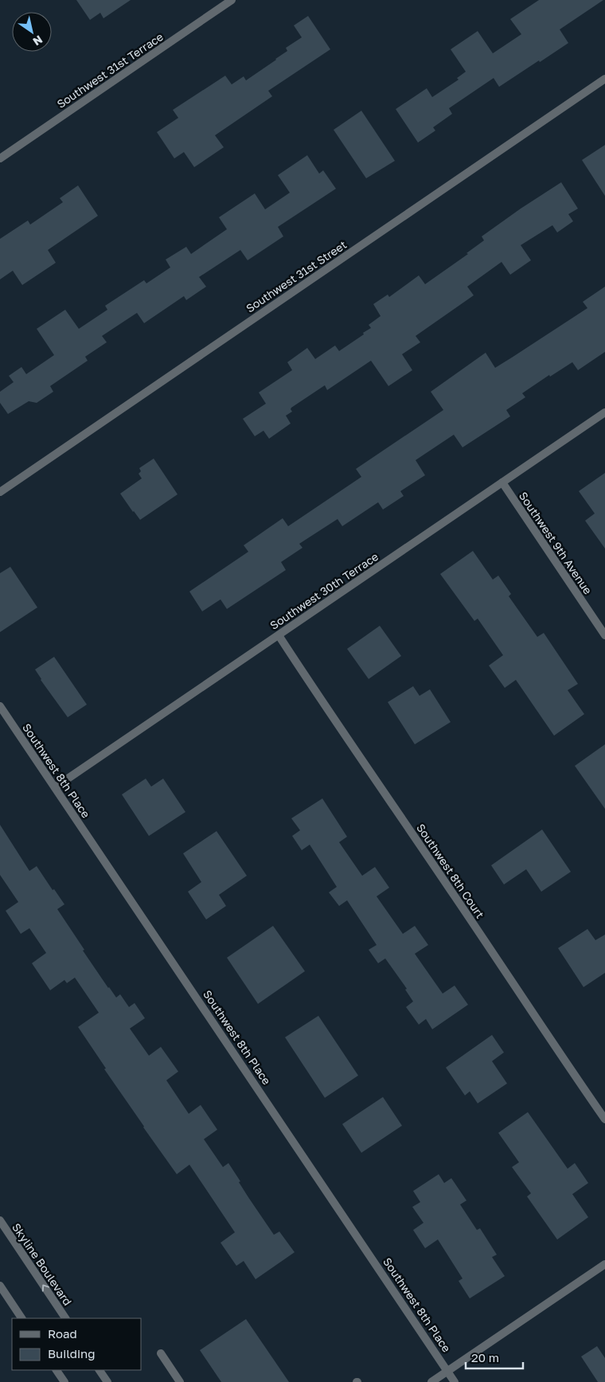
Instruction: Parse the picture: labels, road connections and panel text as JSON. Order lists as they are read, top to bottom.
{
  "streets": {
    "street": [
      "Southwest 31st Terrace",
      "Southwest 31st Street",
      "Southwest 9th Avenue",
      "Southwest 30th Terrace",
      "Southwest 8th Place",
      "Southwest 8th Court",
      "Skyline Boulevard"
    ]
  },
  "crossings": [
    ["Southwest 9th Avenue", "Southwest 30th Terrace"],
    ["Southwest 30th Terrace", "Southwest 8th Place"],
    ["Southwest 30th Terrace", "Southwest 8th Court"]
  ],
  "legend": ["Road", "Building"],
  "scale_bar": "20 m",
  "north": "bottom right"
}
